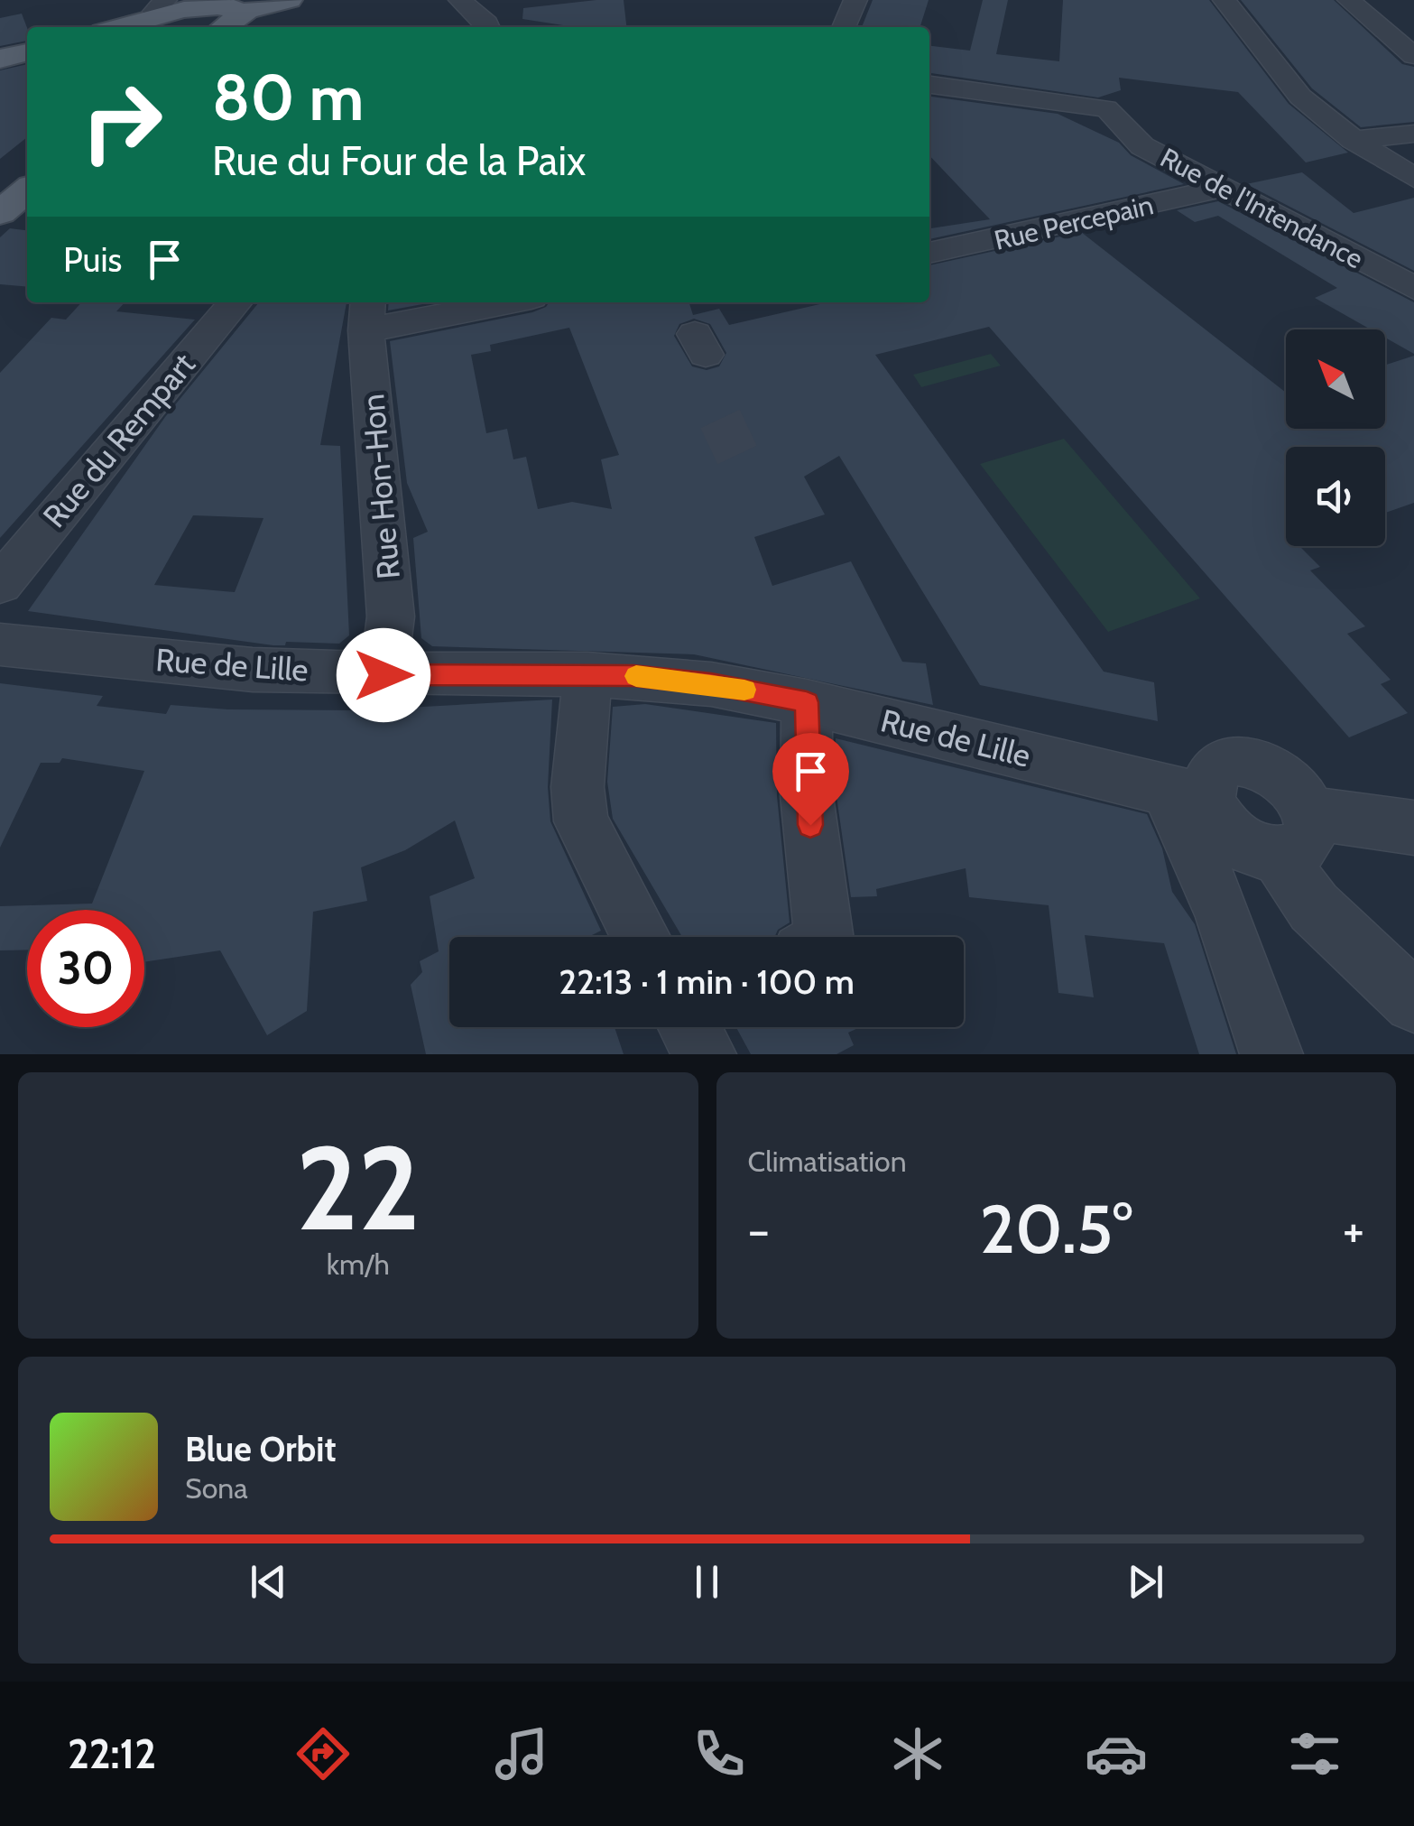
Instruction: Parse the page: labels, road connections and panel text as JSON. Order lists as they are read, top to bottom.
{
  "streets": {
    "street": [
      "Rue de l'Intendance",
      "Rue Percepain",
      "Rue du Rempart",
      "Rue Hon-Hon",
      "Rue de Lille"
    ]
  },
  "crossings": [
    ["Rue de l'Intendance", "Rue Percepain"],
    ["Rue Hon-Hon", "Rue de Lille"]
  ],
  "north": "top left",
  "page": {
    "turn": ["80 m", "Rue du Four de la Paix"],
    "then": "Puis",
    "limit": "30",
    "trip": "22:13 · 1 min · 100 m",
    "tile": [
      ["22", "km/h"],
      "Climatisation"
    ],
    "heat": ["−", "20.5°", "+"],
    "song": ["Blue Orbit", "Sona"],
    "tabs": "22:12"
  }
}
